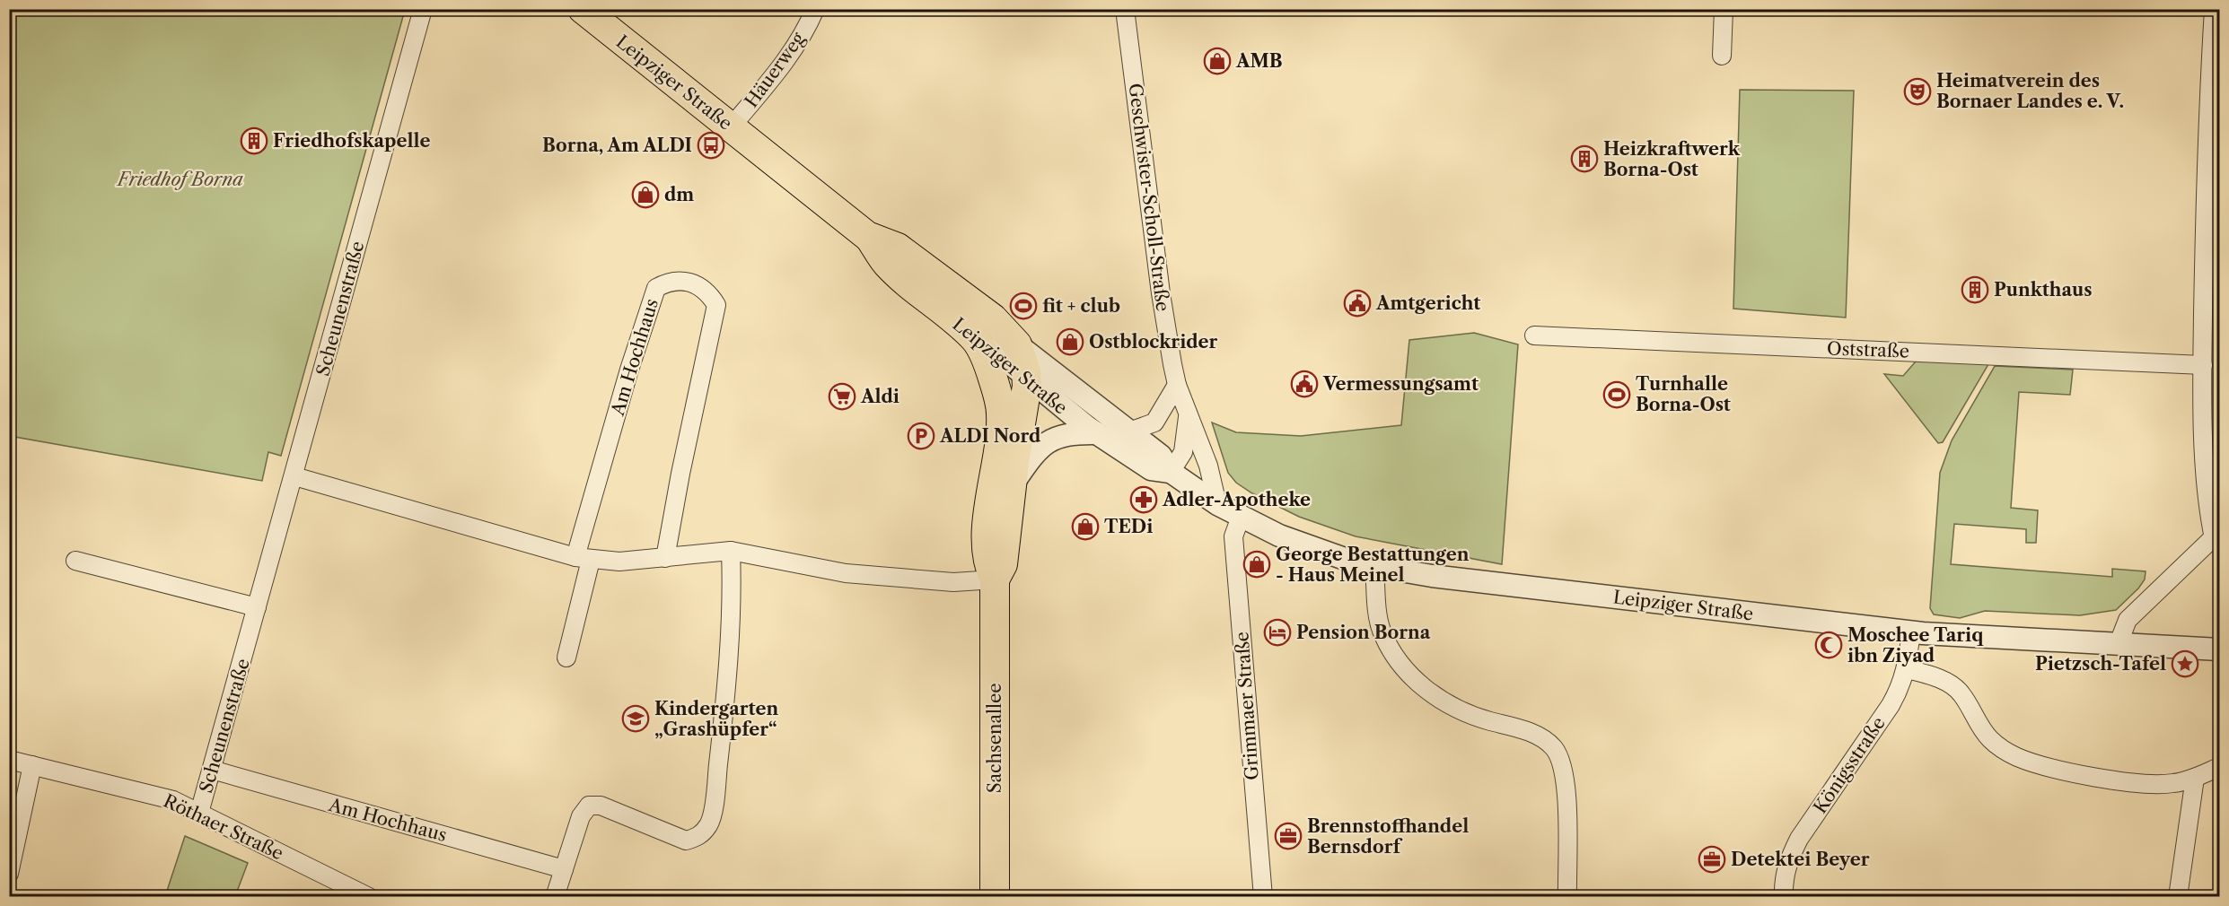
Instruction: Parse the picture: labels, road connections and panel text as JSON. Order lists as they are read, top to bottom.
{
  "streets": {
    "main road": ["Leipziger Straße", "Sachsenallee"],
    "street": [
      "Häuerweg",
      "Geschwister-Scholl-Straße",
      "Scheunenstraße",
      "Oststraße",
      "Am Hochhaus",
      "Grimmaer Straße",
      "Königsstraße",
      "Röthaer Straße"
    ]
  },
  "crossings": [
    ["Häuerweg", "Leipziger Straße"],
    ["Leipziger Straße", "Geschwister-Scholl-Straße"],
    ["Leipziger Straße", "Grimmaer Straße"],
    ["Leipziger Straße", "Sachsenallee"],
    ["Leipziger Straße", "Königsstraße"],
    ["Scheunenstraße", "Am Hochhaus"],
    ["Scheunenstraße", "Röthaer Straße"]
  ],
  "parks": ["Friedhof Borna"],
  "places": {
    "shop": [
      "AMB",
      "dm",
      "Ostblockrider",
      "TEDi",
      "George Bestattungen - Haus Meinel"
    ],
    "theatre": ["Heimatverein des Bornaer Landes e. V."],
    "building": ["Friedhofskapelle", "Heizkraftwerk Borna-Ost", "Punkthaus"],
    "bus stop": ["Borna, Am ALDI"],
    "public building": ["Amtgericht", "Vermessungsamt"],
    "sports": ["fit + club", "Turnhalle Borna-Ost"],
    "supermarket": ["Aldi"],
    "parking": ["ALDI Nord"],
    "pharmacy": ["Adler-Apotheke"],
    "hotel": ["Pension Borna"],
    "mosque": ["Moschee Tariq ibn Ziyad"],
    "place": ["Pietzsch-Tafel"],
    "school or university": ["Kindergarten „Grashüpfer“"],
    "office": ["Brennstoffhandel Bernsdorf", "Detektei Beyer"]
  }
}
